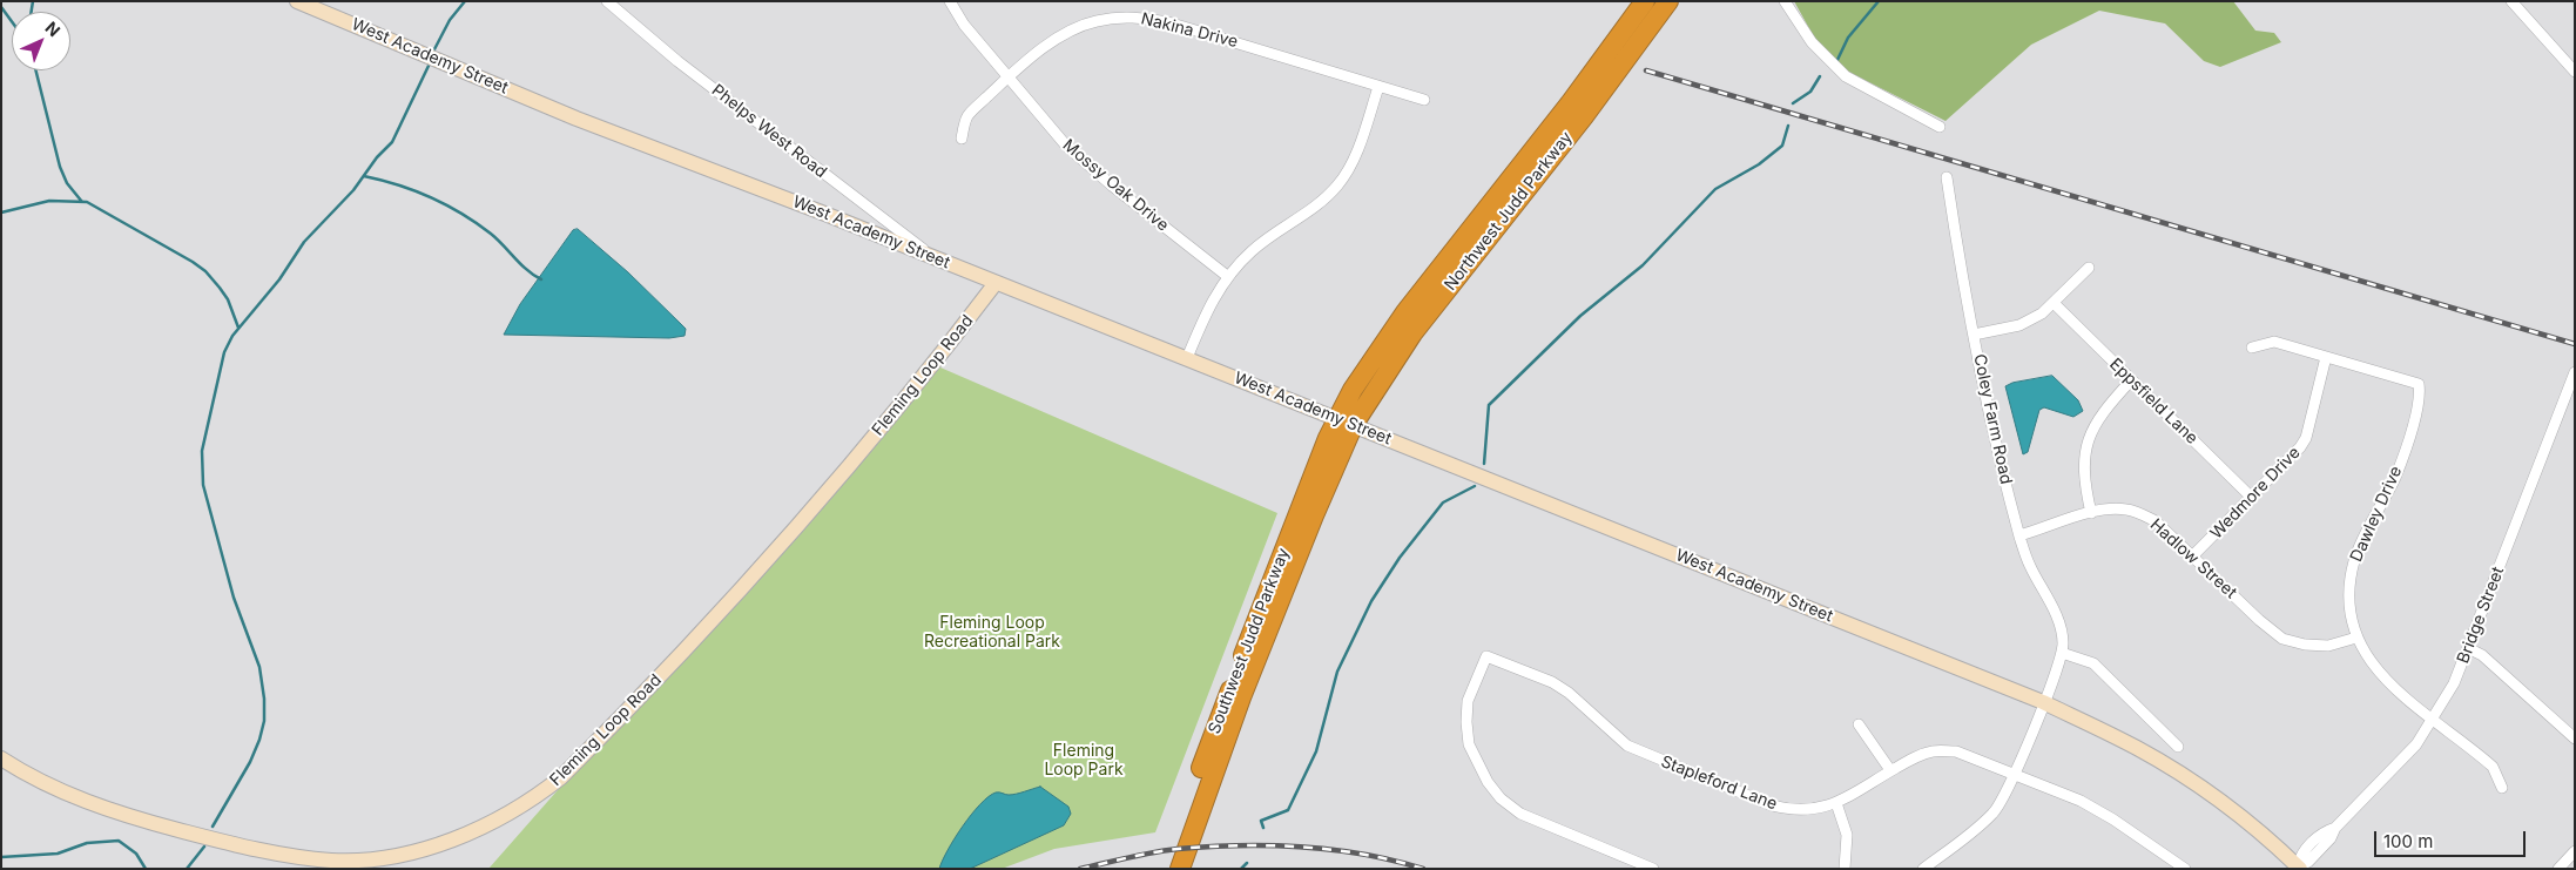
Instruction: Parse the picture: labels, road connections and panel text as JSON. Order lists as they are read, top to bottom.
{
  "streets": {
    "highway": ["Northwest Judd Parkway", "Southwest Judd Parkway"],
    "main road": ["West Academy Street", "Fleming Loop Road"],
    "street": [
      "Nakina Drive",
      "Phelps West Road",
      "Mossy Oak Drive",
      "Eppsfield Lane",
      "Coley Farm Road",
      "Wedmore Drive",
      "Dawley Drive",
      "Hadlow Street",
      "Bridge Street",
      "Stapleford Lane"
    ]
  },
  "crossings": [
    ["Nakina Drive", "Mossy Oak Drive"],
    ["West Academy Street", "Phelps West Road"],
    ["West Academy Street", "Northwest Judd Parkway"],
    ["West Academy Street", "Fleming Loop Road"],
    ["West Academy Street", "Coley Farm Road"],
    ["West Academy Street", "Bridge Street"],
    ["West Academy Street", "Southwest Judd Parkway"],
    ["Northwest Judd Parkway", "Southwest Judd Parkway"],
    ["Eppsfield Lane", "Wedmore Drive"],
    ["Coley Farm Road", "Hadlow Street"],
    ["Coley Farm Road", "Stapleford Lane"],
    ["Wedmore Drive", "Dawley Drive"],
    ["Wedmore Drive", "Hadlow Street"],
    ["Dawley Drive", "Hadlow Street"],
    ["Dawley Drive", "Bridge Street"]
  ],
  "parks": ["Fleming Loop Recreational Park", "Fleming Loop Park"],
  "scale_bar": "100 m",
  "north": "top right"
}
